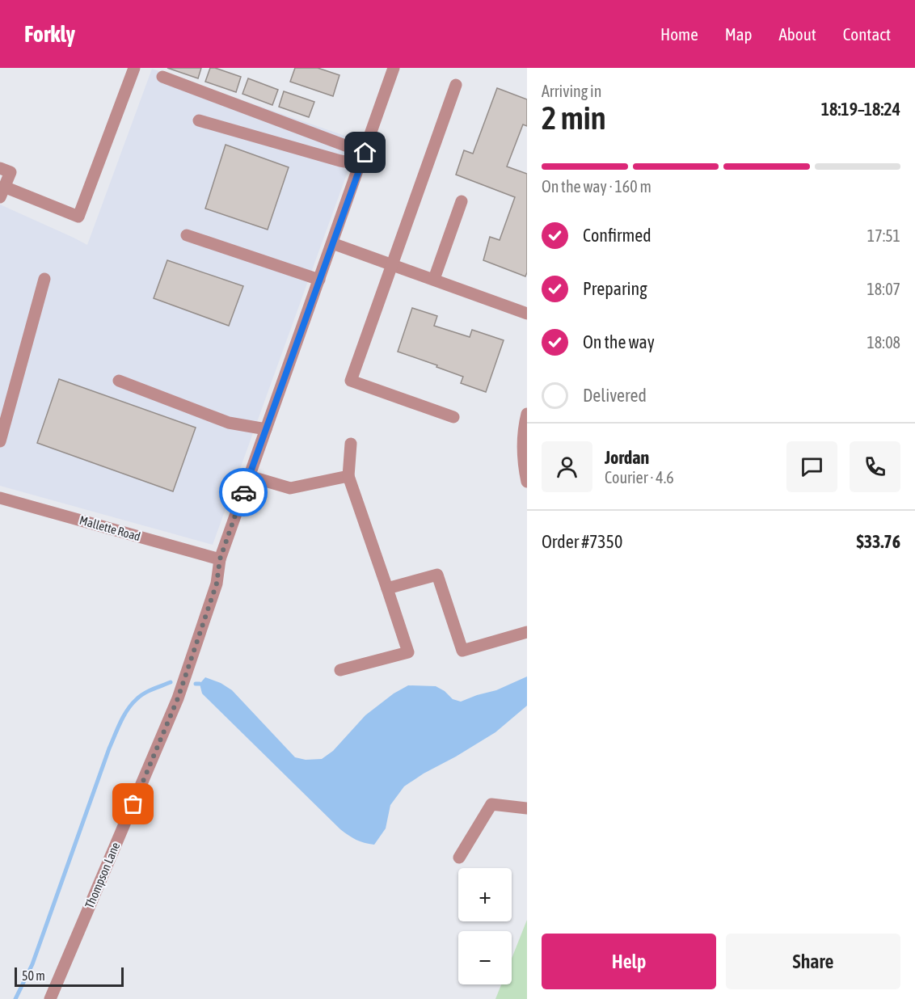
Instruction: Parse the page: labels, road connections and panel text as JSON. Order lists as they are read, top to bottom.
{
  "streets": {
    "street": ["Mallette Road", "Thompson Lane"]
  },
  "crossings": [
    ["Mallette Road", "Thompson Lane"]
  ],
  "scale_bar": "50 m",
  "page": {
    "header": "Forkly",
    "nav": [
      "Home",
      "Map",
      "About",
      "Contact"
    ],
    "heading": ["2 min", "Arriving in", "18:19–18:24"],
    "panel": [
      "Jordan",
      "Courier · 4.6",
      "Order #7350",
      "$33.76"
    ],
    "bar": "On the way · 160 m",
    "list": [
      ["Confirmed", "17:51"],
      ["Preparing", "18:07"],
      ["On the way", "18:08"],
      "Delivered"
    ],
    "map_buttons": ["+", "−"],
    "buttons": ["Help", "Share"],
    "scale": "50 m"
  }
}
